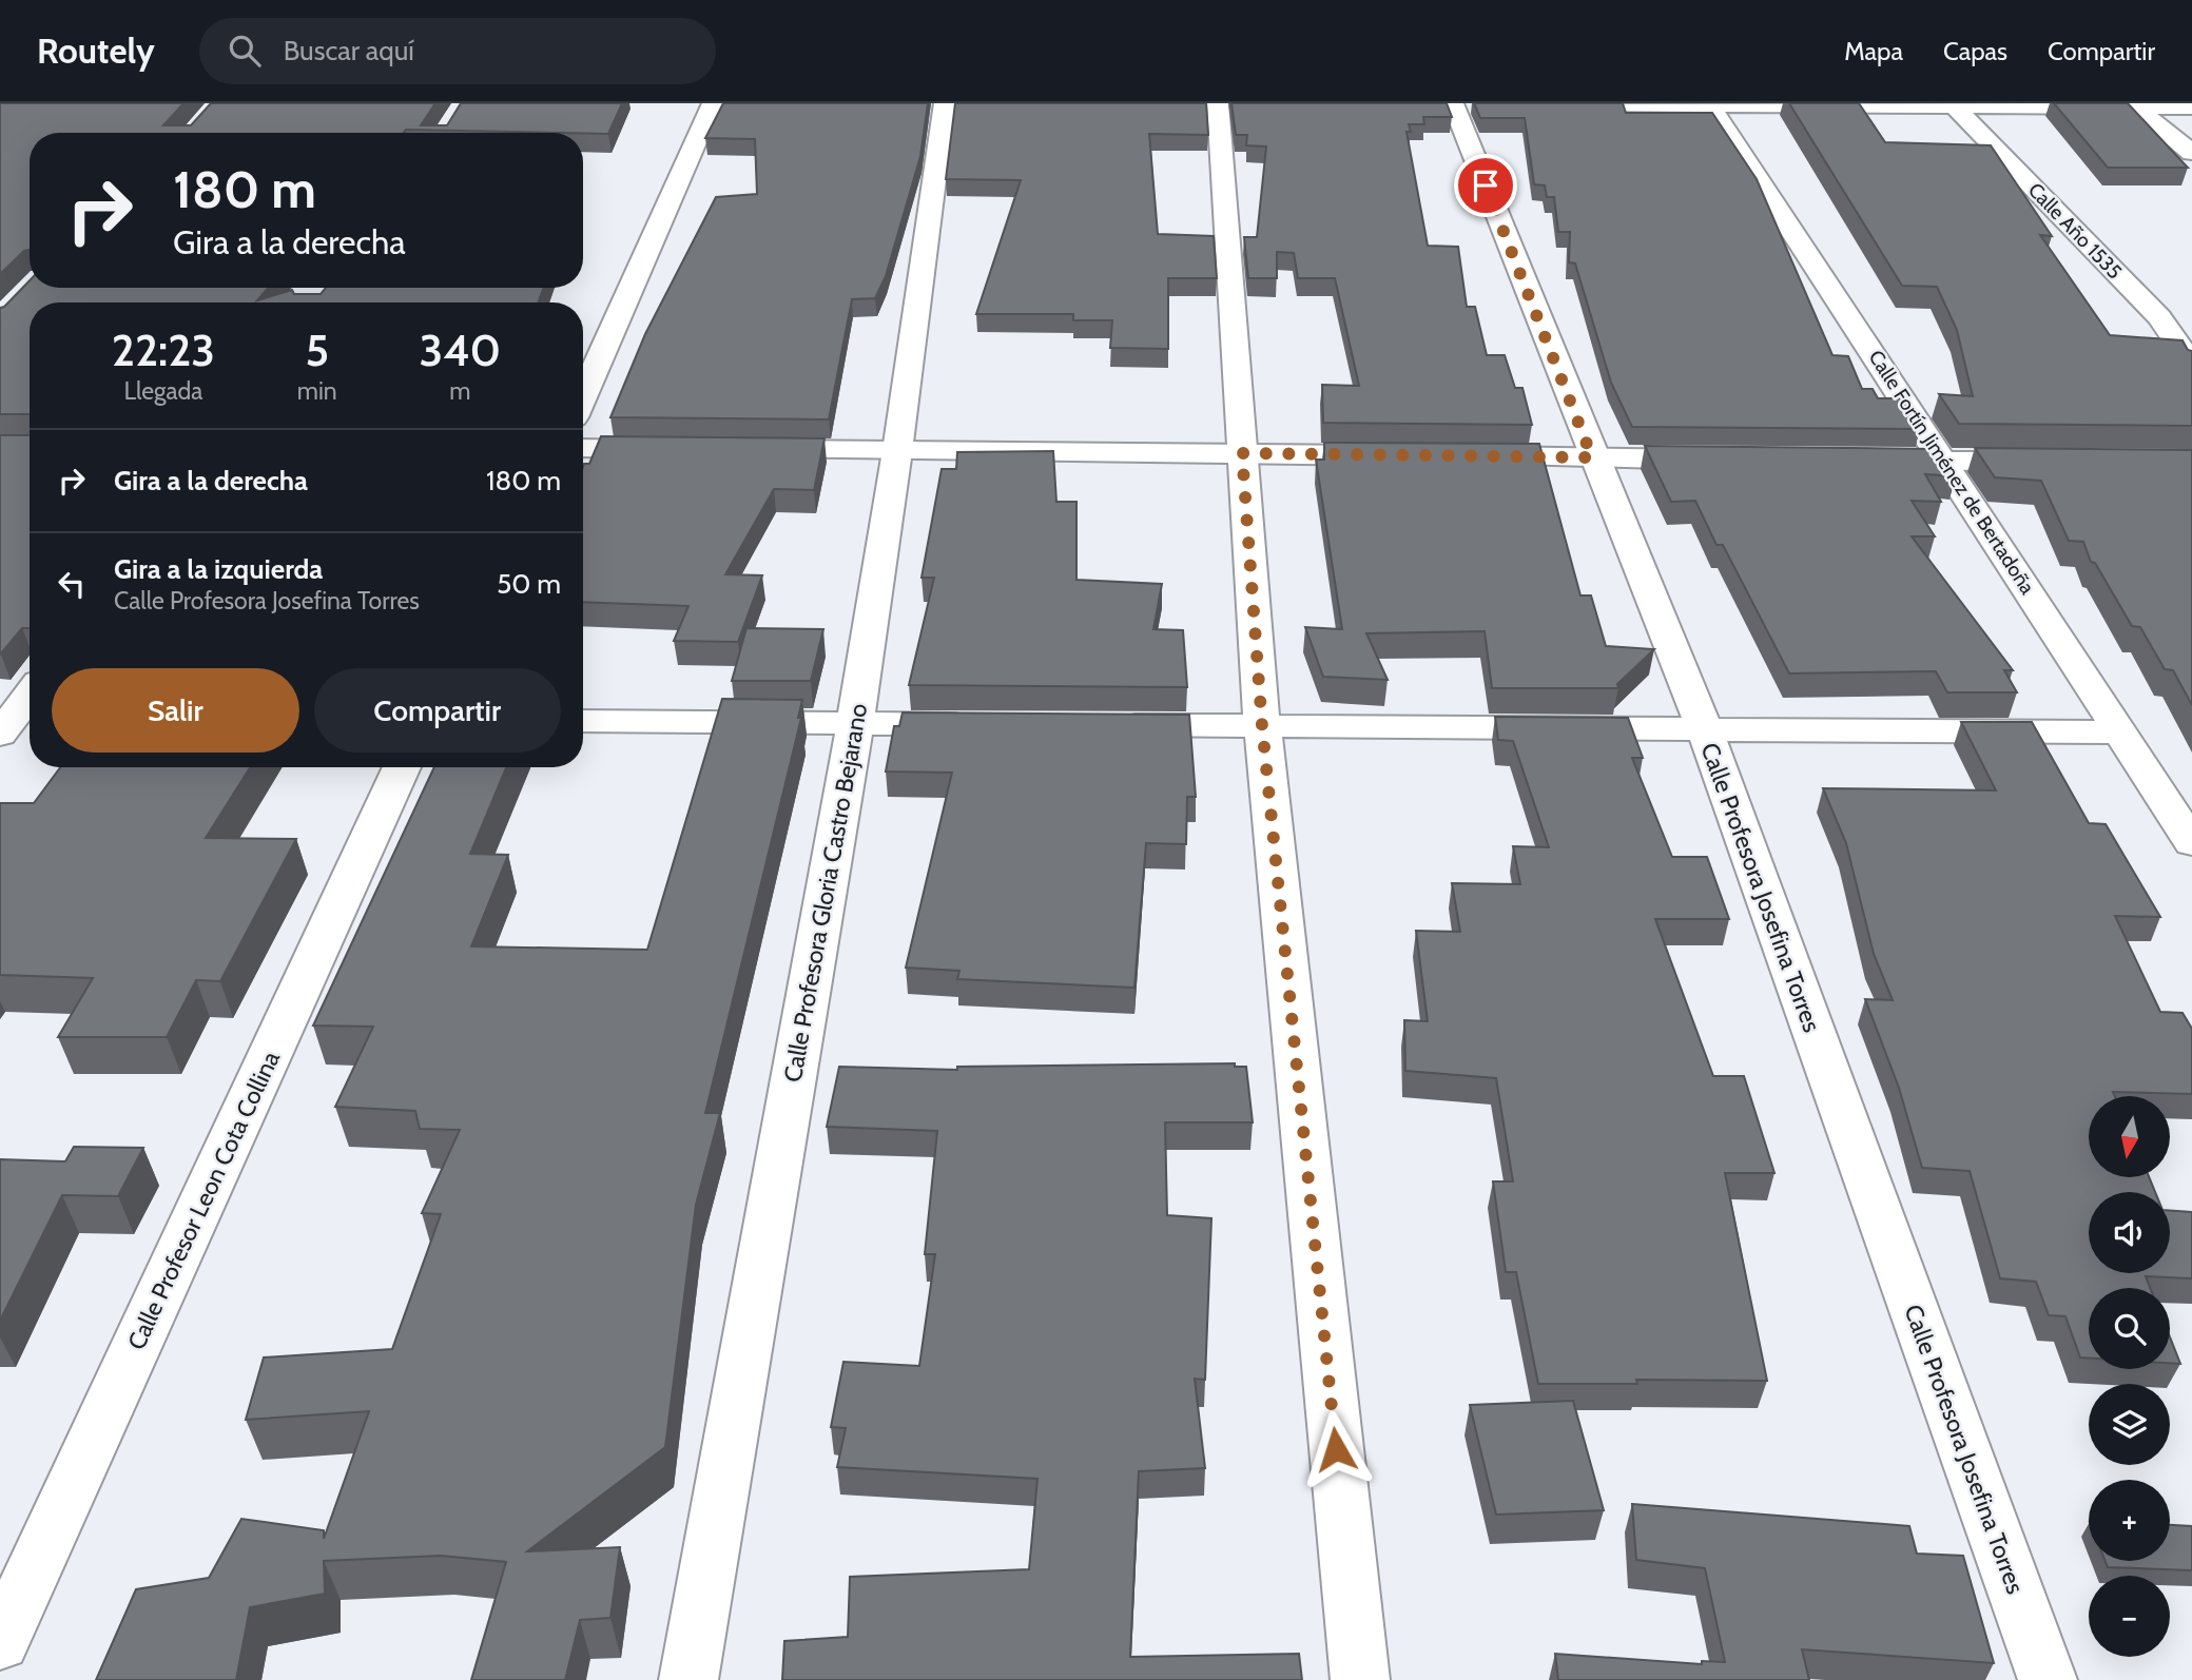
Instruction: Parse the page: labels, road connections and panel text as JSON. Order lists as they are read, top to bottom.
{
  "streets": {
    "street": [
      "Calle Año 1535",
      "Calle Fortín Jiménez de Bertadoña",
      "Calle Profesora Josefina Torres",
      "Calle Profesora Gloria Castro Bejarano",
      "Calle Profesor Leon Cota Collina"
    ]
  },
  "north": "bottom",
  "page": {
    "header": "Routely",
    "search": "Buscar aquí",
    "nav": ["Mapa", "Capas", "Compartir"],
    "turn": ["180 m", "Gira a la derecha"],
    "eta": [
      "22:23",
      "Llegada",
      "5",
      "min",
      "340",
      "m"
    ],
    "list": [
      {
        "name": "Gira a la derecha",
        "value": "180 m"
      },
      {
        "name": "Gira a la izquierda",
        "note": "Calle Profesora Josefina Torres",
        "value": "50 m"
      }
    ],
    "buttons": ["Salir", "Compartir"],
    "map_buttons": ["+", "−"]
  }
}
